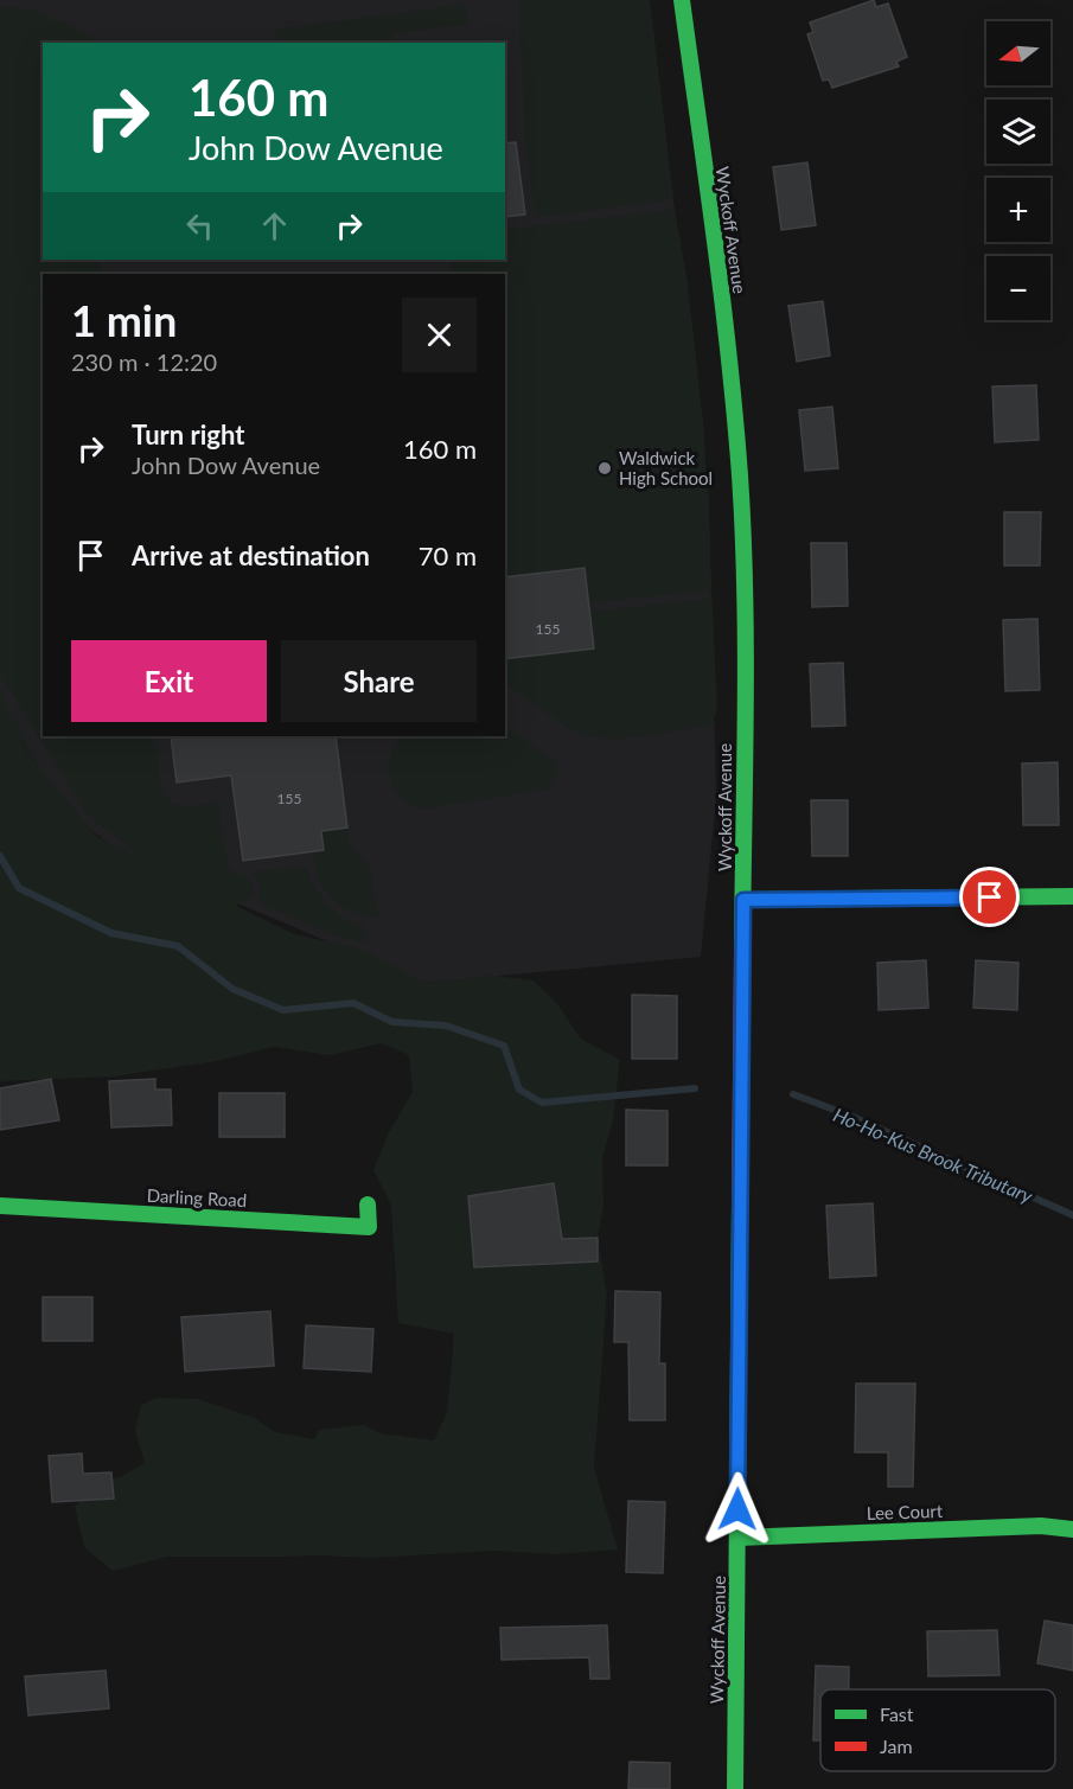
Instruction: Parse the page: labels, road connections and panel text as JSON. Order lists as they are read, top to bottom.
{
  "streets": {
    "main road": ["Wyckoff Avenue", "Darling Road", "Lee Court"]
  },
  "crossings": [
    ["Wyckoff Avenue", "Lee Court"]
  ],
  "water": ["Ho-Ho-Kus Brook Tributary"],
  "places": ["Waldwick High School"],
  "house_numbers": ["155", "155"],
  "legend": ["Fast", "Jam"],
  "north": "left",
  "page": {
    "map_buttons": ["+", "−"],
    "turn": ["160 m", "John Dow Avenue"],
    "heading": ["1 min", "230 m · 12:20"],
    "list": [
      {
        "name": "Turn right",
        "note": "John Dow Avenue",
        "value": "160 m"
      },
      {
        "name": "Arrive at destination",
        "value": "70 m"
      }
    ],
    "buttons": ["Exit", "Share"]
  }
}
